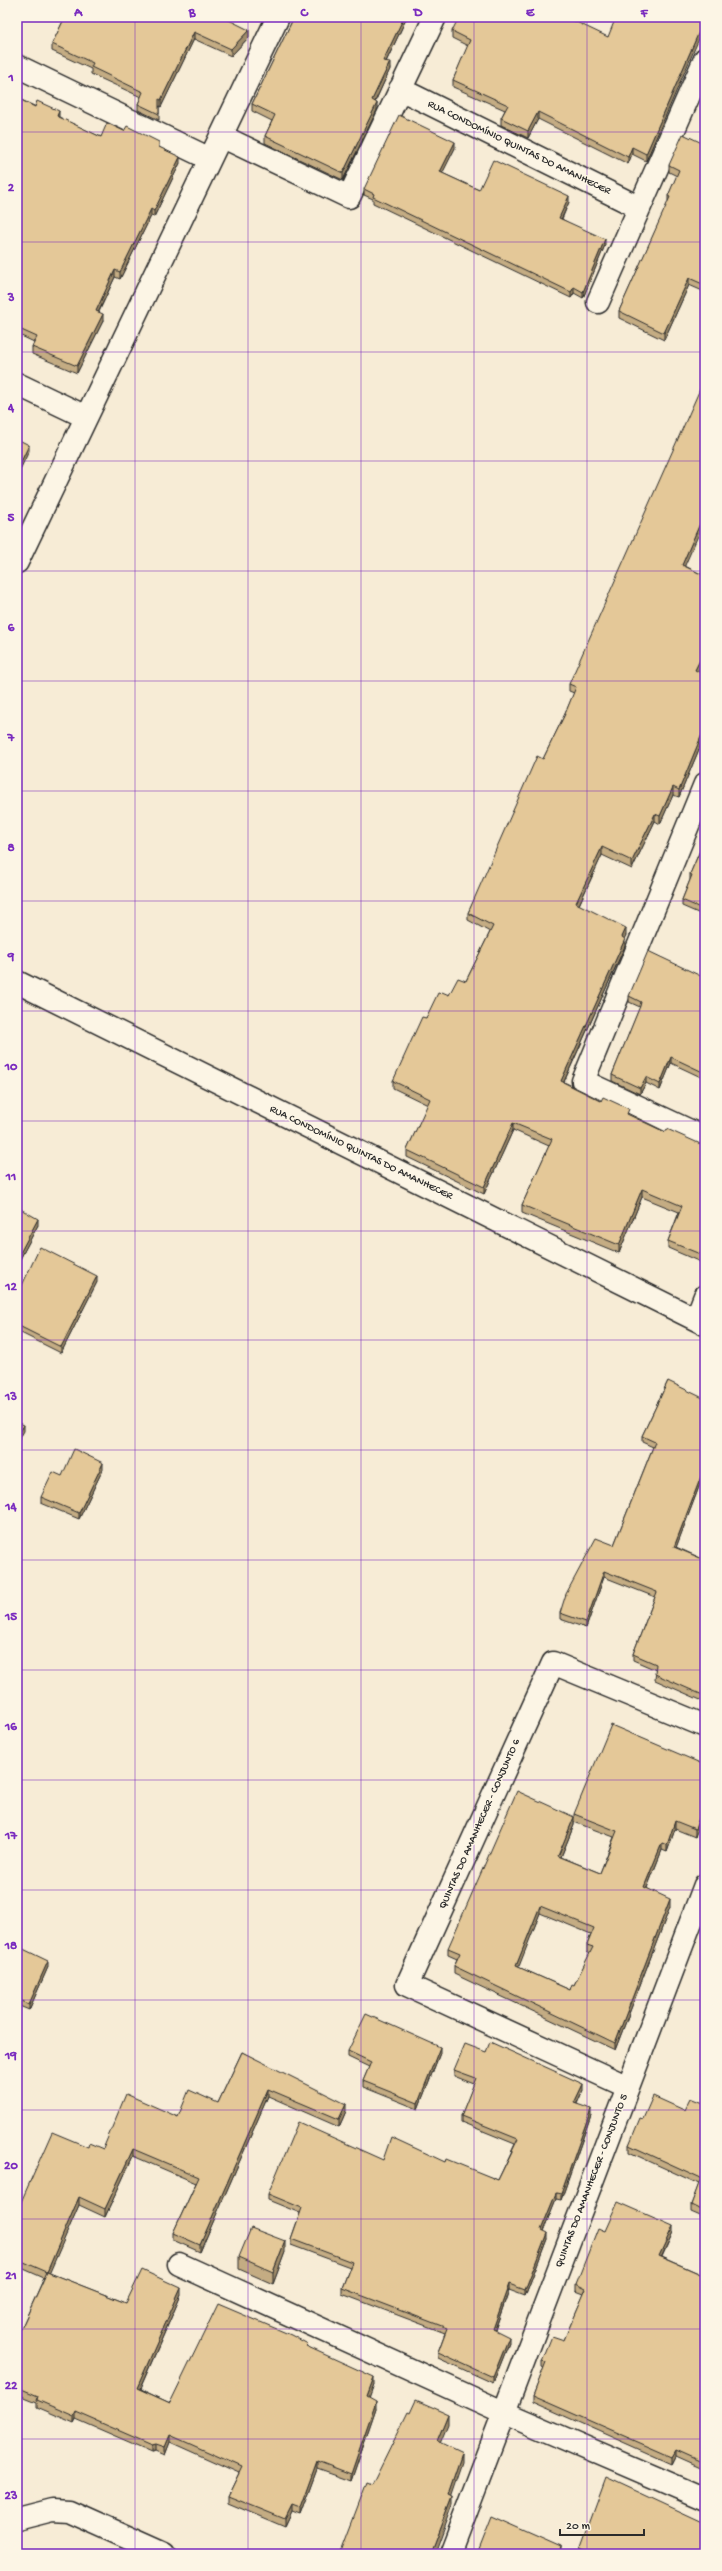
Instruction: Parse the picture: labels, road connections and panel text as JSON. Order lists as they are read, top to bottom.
{
  "streets": {
    "street": ["RUA CONDOMÍNIO QUINTAS DO AMANHECER", "QUINTAS DO AMANHECER - CONJUNTO 6", "QUINTAS DO AMANHECER - CONJUNTO 5"]
  },
  "crossings": [
    ["QUINTAS DO AMANHECER - CONJUNTO 6", "QUINTAS DO AMANHECER - CONJUNTO 5"]
  ],
  "scale_bar": "20 m",
  "grid": {
    "columns": [
      "A",
      "B",
      "C",
      "D",
      "E",
      "F"
    ],
    "rows": [
      "1",
      "2",
      "3",
      "4",
      "5",
      "6",
      "7",
      "8",
      "9",
      "10",
      "11",
      "12",
      "13",
      "14",
      "15",
      "16",
      "17",
      "18",
      "19",
      "20",
      "21",
      "22",
      "23"
    ]
  }
}
